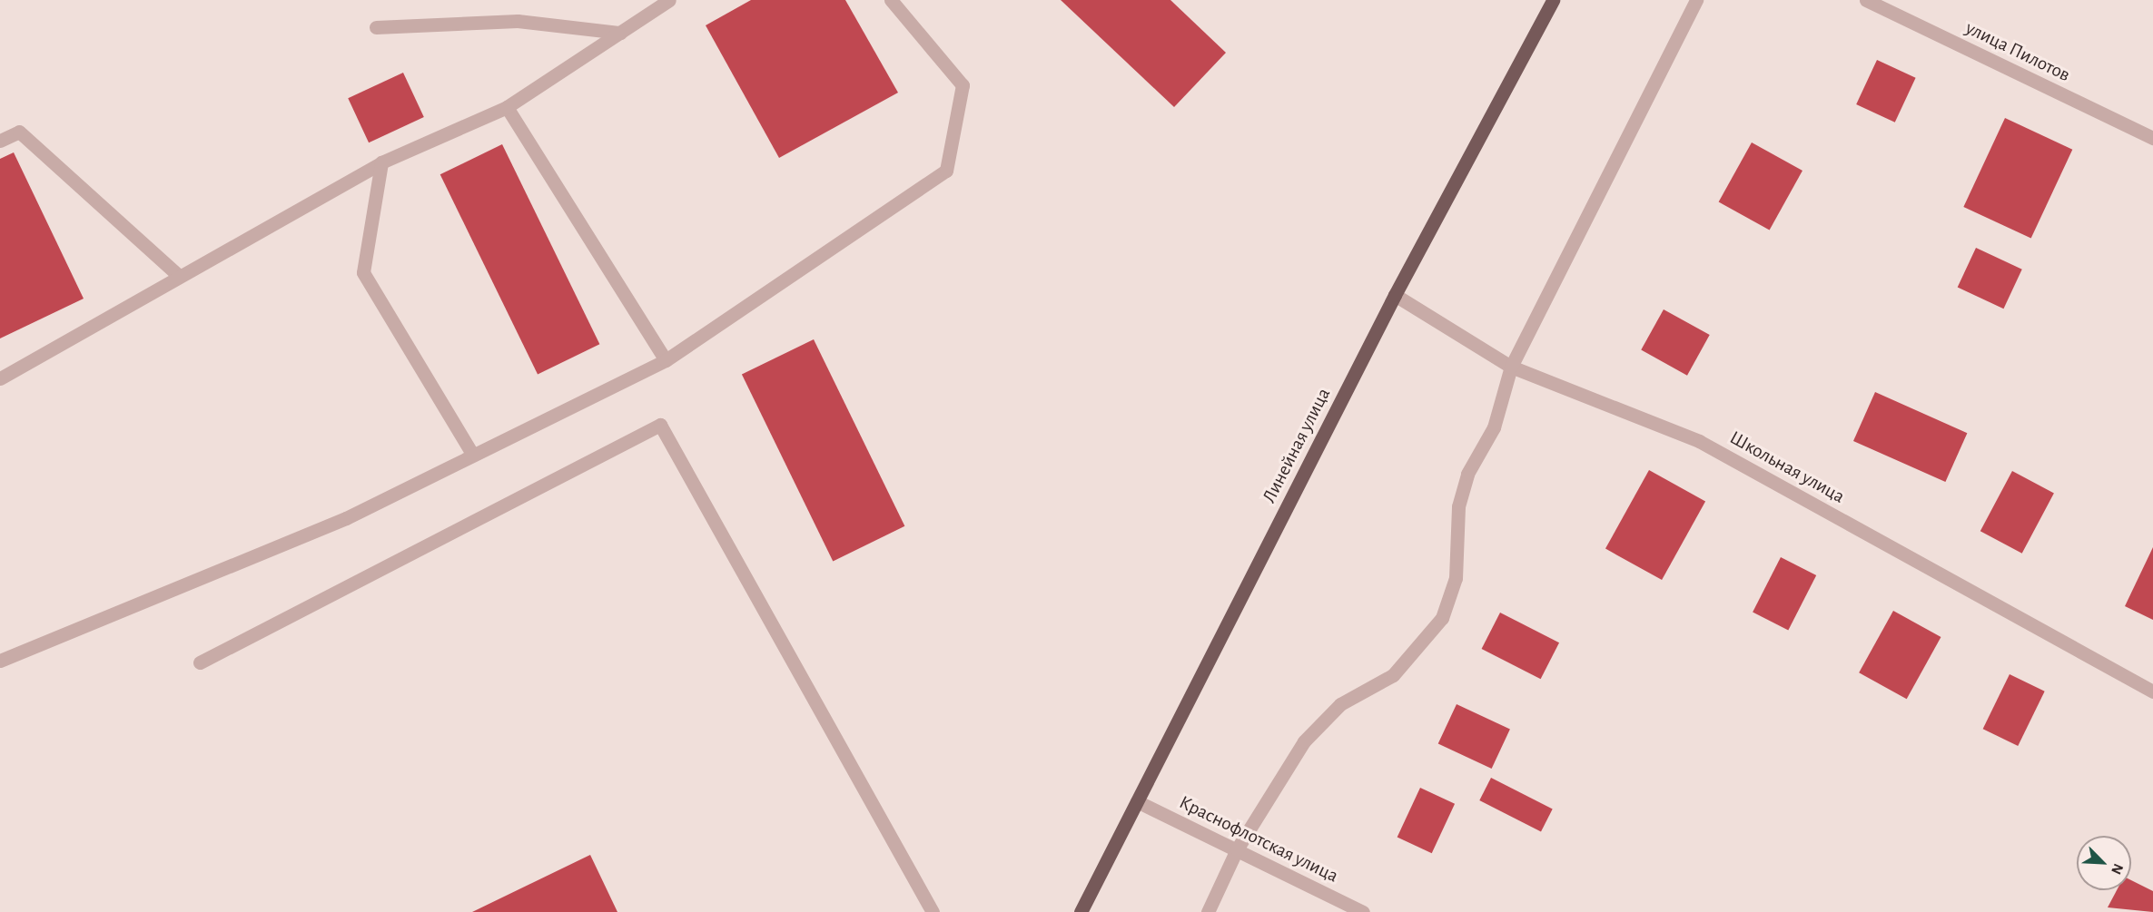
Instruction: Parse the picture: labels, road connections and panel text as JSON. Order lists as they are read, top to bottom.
{
  "streets": {
    "main road": ["Линейная улица"],
    "street": ["улица Пилотов", "Школьная улица", "Краснофлотская улица"]
  },
  "crossings": [
    ["Линейная улица", "Школьная улица"],
    ["Линейная улица", "Краснофлотская улица"]
  ],
  "north": "bottom right"
}
